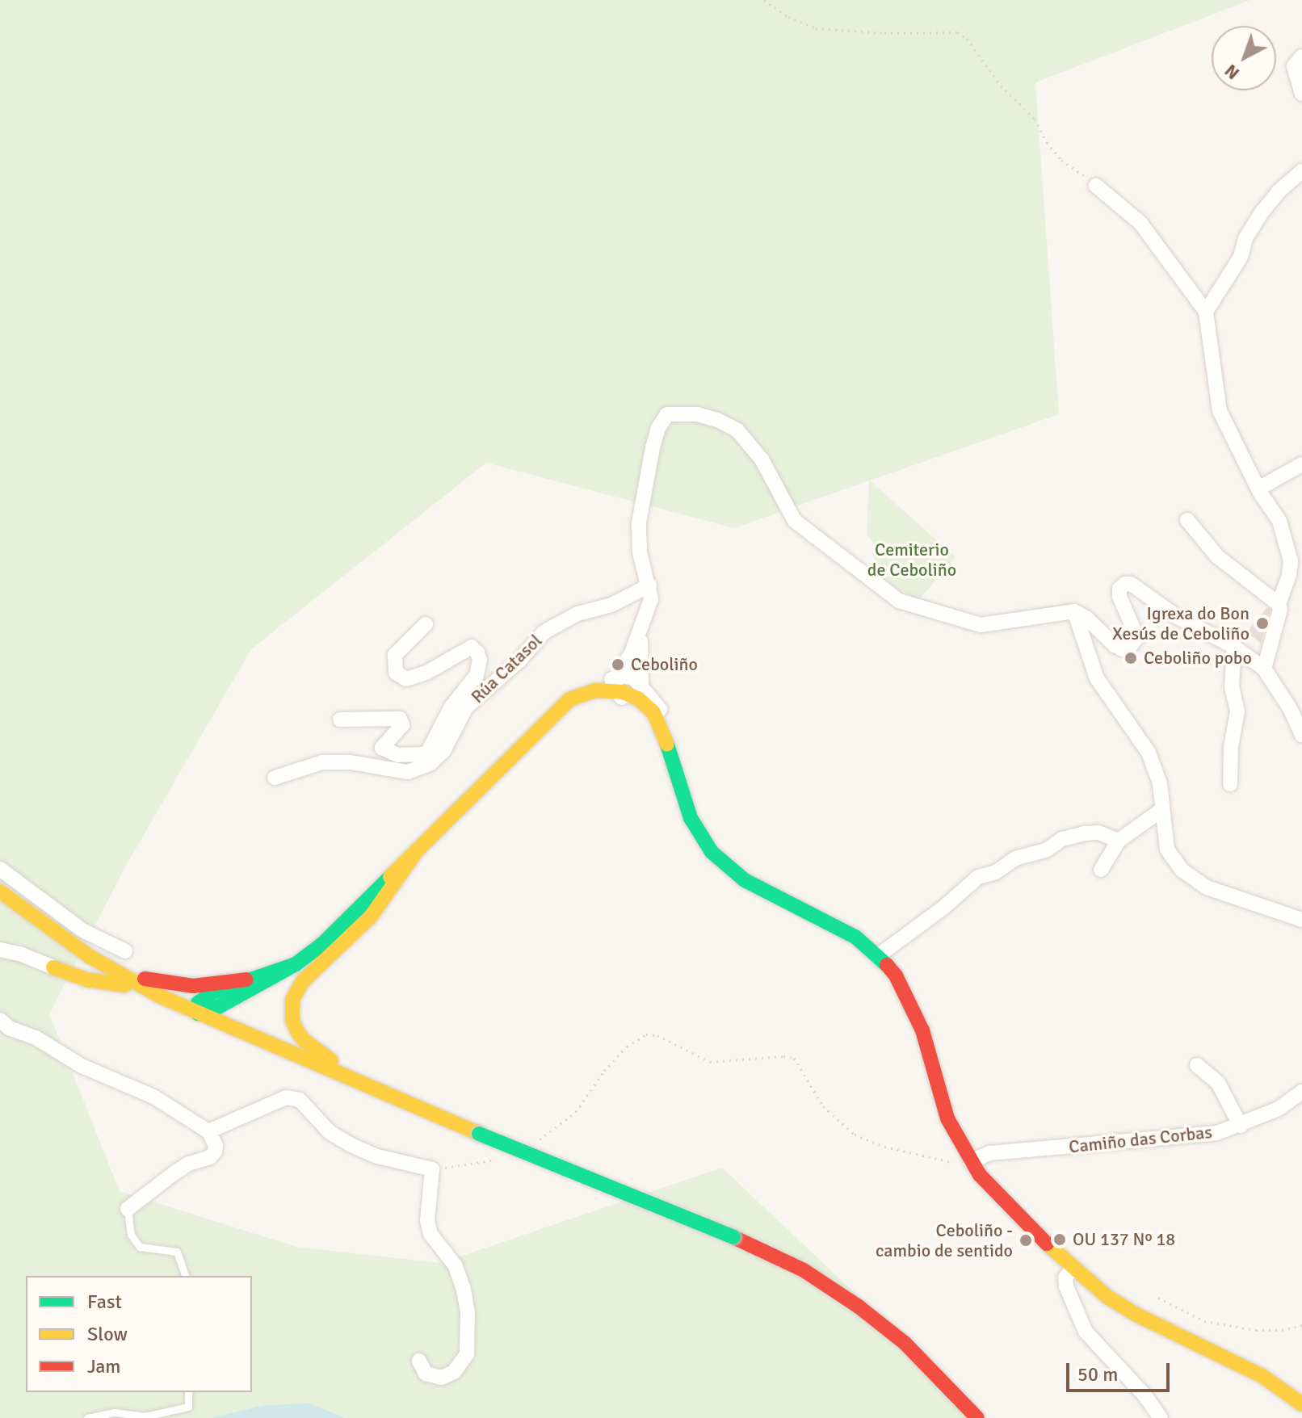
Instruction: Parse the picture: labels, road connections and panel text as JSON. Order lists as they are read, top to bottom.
{
  "streets": {
    "street": ["Rúa Catasol", "Camiño das Corbas"]
  },
  "parks": ["Cemiterio de Ceboliño"],
  "places": [
    "Igrexa do Bon Xesús de Ceboliño",
    "Ceboliño pobo",
    "Ceboliño",
    "OU 137 Nº 18",
    "Ceboliño - cambio de sentido"
  ],
  "legend": ["Fast", "Slow", "Jam"],
  "scale_bar": "50 m",
  "north": "bottom left"
}
